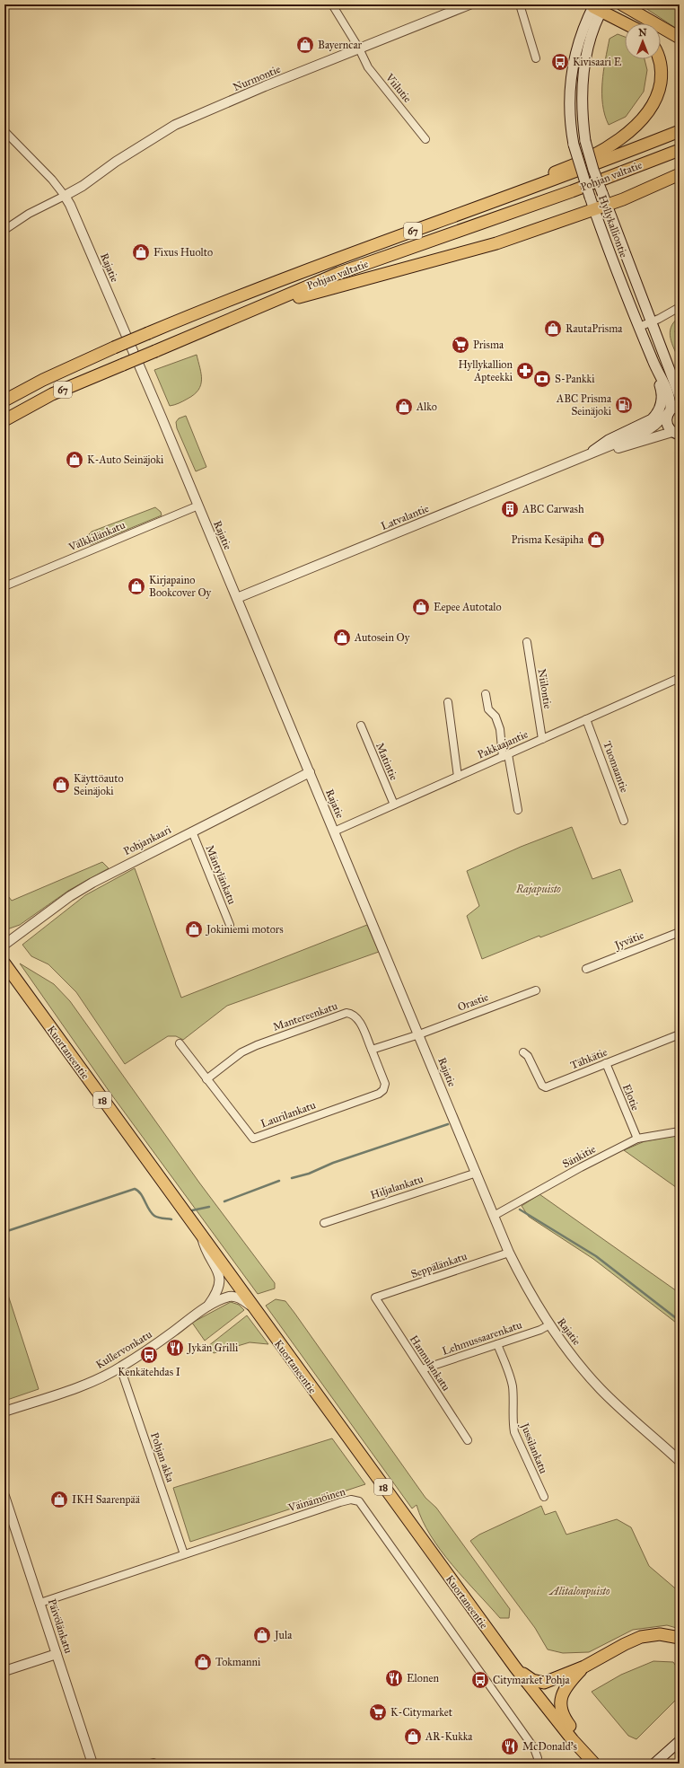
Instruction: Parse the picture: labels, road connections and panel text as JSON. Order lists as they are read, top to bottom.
{
  "streets": {
    "highway": [
      "Pohjan valtatie",
      "67",
      "Kuortaneentie",
      "18"
    ],
    "main road": ["Hyllykalliontie"],
    "street": [
      "Nurmontie",
      "Viilutie",
      "Rajatie",
      "Latvalantie",
      "Välkkilänkatu",
      "Niilontie",
      "Pakkaajantie",
      "Matintie",
      "Tuomaantie",
      "Pohjankaari",
      "Mäntylänkatu",
      "Jyvätie",
      "Orastie",
      "Mantereenkatu",
      "Tähkätie",
      "Elotie",
      "Laurilankatu",
      "Sänkitie",
      "Hiljalankatu",
      "Seppälänkatu",
      "Lehmussaarenkatu",
      "Kullervonkatu",
      "Hannulankatu",
      "Jussilankatu",
      "Pohjan akka",
      "Väinämöinen",
      "Päivölänkatu"
    ]
  },
  "crossings": [
    ["Nurmontie", "Viilutie"],
    ["Nurmontie", "Rajatie"],
    ["Hyllykalliontie", "Latvalantie"],
    ["Rajatie", "Latvalantie"],
    ["Rajatie", "Välkkilänkatu"],
    ["Rajatie", "Pakkaajantie"],
    ["Rajatie", "Pohjankaari"],
    ["Rajatie", "Orastie"],
    ["Rajatie", "Sänkitie"],
    ["Rajatie", "Hiljalankatu"],
    ["Rajatie", "Seppälänkatu"],
    ["Rajatie", "Lehmussaarenkatu"],
    ["Niilontie", "Pakkaajantie"],
    ["Pakkaajantie", "Matintie"],
    ["Pakkaajantie", "Tuomaantie"],
    ["Pohjankaari", "Mäntylänkatu"],
    ["Mantereenkatu", "Laurilankatu"],
    ["Kuortaneentie", "Kullervonkatu"],
    ["Tähkätie", "Elotie"],
    ["Elotie", "Sänkitie"],
    ["Seppälänkatu", "Hannulankatu"],
    ["Lehmussaarenkatu", "Hannulankatu"],
    ["Lehmussaarenkatu", "Jussilankatu"],
    ["Kullervonkatu", "Pohjan akka"],
    ["Pohjan akka", "Väinämöinen"],
    ["Väinämöinen", "Päivölänkatu"]
  ],
  "parks": ["Rajapuisto", "Alitalonpuisto"],
  "places": {
    "shop": [
      "Bayerncar",
      "Fixus Huolto",
      "RautaPrisma",
      "Alko",
      "K-Auto Seinäjoki",
      "Prisma Kesäpiha",
      "Kirjapaino Bookcover Oy",
      "Eepee Autotalo",
      "Autosein Oy",
      "Käyttöauto Seinäjoki",
      "Jokiniemi motors",
      "IKH Saarenpää",
      "Jula",
      "Tokmanni",
      "AR-Kukka"
    ],
    "bus stop": ["Kivisaari E", "Kenkätehdas I", "Citymarket Pohja"],
    "supermarket": ["Prisma", "K-Citymarket"],
    "pharmacy": ["Hyllykallion Apteekki"],
    "bank": ["S-Pankki"],
    "fuel station": ["ABC Prisma Seinäjoki"],
    "building": ["ABC Carwash"],
    "restaurant": ["Jykän Grilli", "Elonen", "McDonald's"]
  },
  "north": "top"
}
